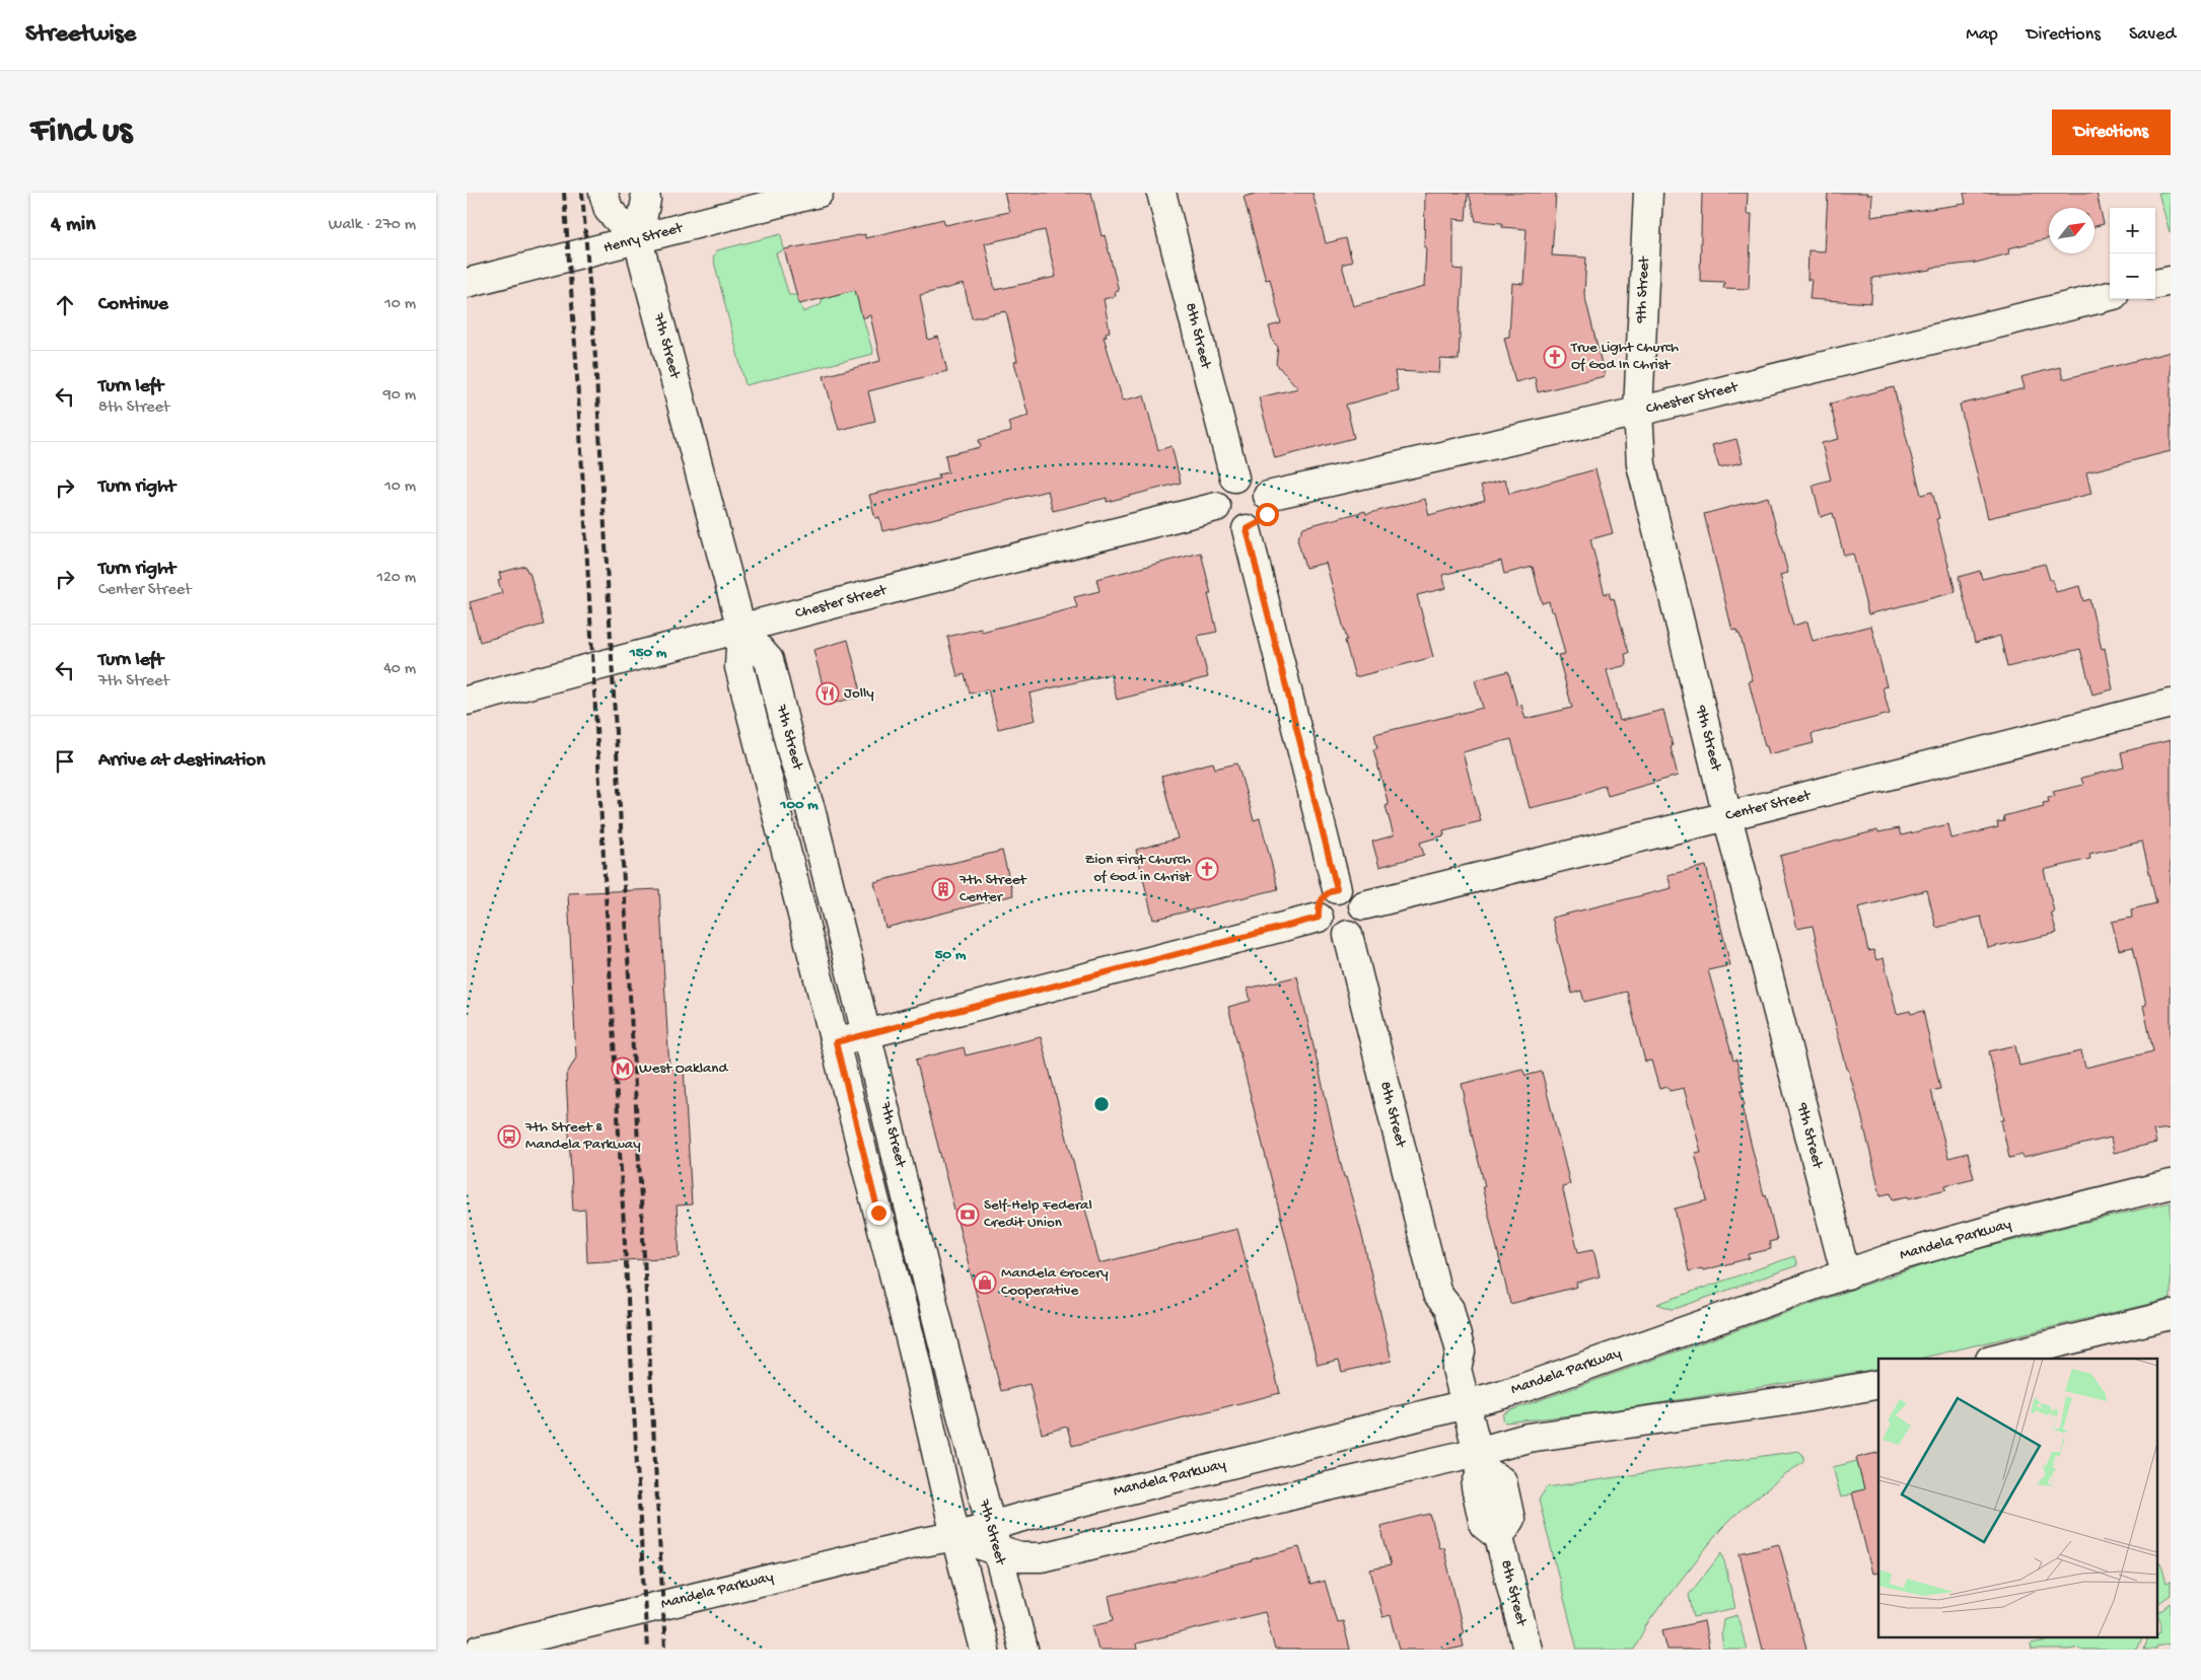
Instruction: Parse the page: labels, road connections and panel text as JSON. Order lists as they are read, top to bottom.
{
  "streets": {
    "street": [
      "Henry Street",
      "9th Street",
      "8th Street",
      "7th Street",
      "Chester Street",
      "Center Street",
      "Mandela Parkway"
    ]
  },
  "crossings": [
    ["Henry Street", "7th Street"],
    ["9th Street", "Chester Street"],
    ["9th Street", "Center Street"],
    ["9th Street", "Mandela Parkway"],
    ["8th Street", "Chester Street"],
    ["8th Street", "Center Street"],
    ["8th Street", "Mandela Parkway"],
    ["7th Street", "Chester Street"],
    ["7th Street", "Mandela Parkway"]
  ],
  "places": {
    "church": ["True Light Church Of God In Christ", "Zion First Church of God in Christ"],
    "restaurant": ["Jolly"],
    "building": ["7th Street Center"],
    "metro station": ["West Oakland"],
    "bus stop": ["7th Street & Mandela Parkway"],
    "bank": ["Self-Help Federal Credit Union"],
    "shop": ["Mandela Grocery Cooperative"]
  },
  "north": "top right",
  "page": {
    "header": "Streetwise",
    "nav": ["Map", "Directions", "Saved"],
    "buttons": "Directions",
    "title": "Find us",
    "heading": ["4 min", "Walk · 270 m"],
    "map_buttons": ["+", "−"],
    "list": [
      ["Continue", "10 m"],
      ["Turn left", "8th Street", "90 m"],
      ["Turn right", "10 m"],
      ["Turn right", "Center Street", "120 m"],
      ["Turn left", "7th Street", "40 m"],
      "Arrive at destination"
    ]
  },
  "rings": ["150 m", "100 m", "50 m"]
}
